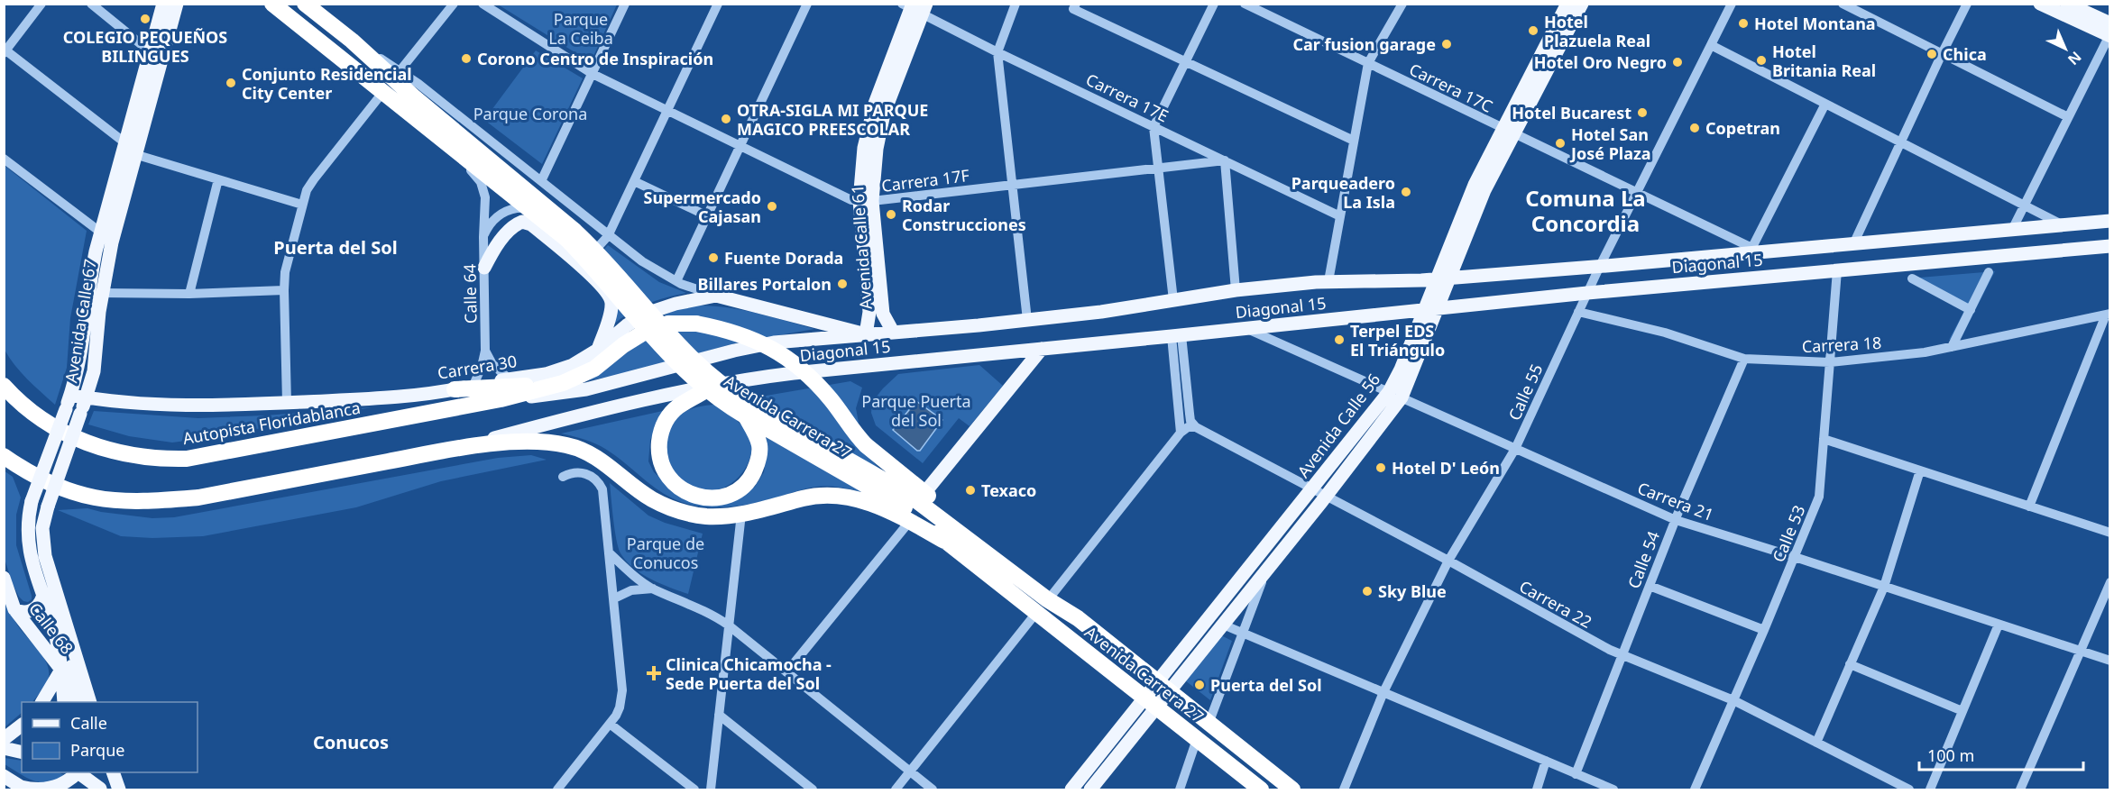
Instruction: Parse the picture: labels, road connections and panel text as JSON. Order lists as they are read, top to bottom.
{
  "streets": {
    "highway": ["Avenida Carrera 27", "Autopista Floridablanca"],
    "main road": [
      "Avenida Calle 61",
      "Diagonal 15",
      "Avenida Calle 67",
      "Carrera 30",
      "Avenida Calle 56",
      "Calle 68"
    ],
    "street": [
      "Carrera 17C",
      "Carrera 17E",
      "Carrera 17F",
      "Calle 64",
      "Carrera 18",
      "Calle 55",
      "Carrera 21",
      "Calle 53",
      "Calle 54",
      "Carrera 22"
    ]
  },
  "crossings": [
    ["Carrera 17C", "Diagonal 15"],
    ["Carrera 17C", "Calle 55"],
    ["Carrera 17C", "Avenida Calle 56"],
    ["Carrera 17E", "Carrera 17F"],
    ["Carrera 17E", "Avenida Calle 61"],
    ["Carrera 17F", "Avenida Calle 61"],
    ["Avenida Calle 61", "Diagonal 15"],
    ["Avenida Calle 61", "Carrera 30"],
    ["Diagonal 15", "Carrera 30"],
    ["Diagonal 15", "Calle 55"],
    ["Diagonal 15", "Autopista Floridablanca"],
    ["Diagonal 15", "Avenida Calle 56"],
    ["Diagonal 15", "Carrera 21"],
    ["Diagonal 15", "Calle 53"],
    ["Calle 64", "Carrera 30"],
    ["Calle 64", "Avenida Carrera 27"],
    ["Avenida Calle 67", "Carrera 30"],
    ["Avenida Calle 67", "Calle 68"],
    ["Carrera 18", "Calle 55"],
    ["Carrera 18", "Calle 53"],
    ["Carrera 18", "Calle 54"],
    ["Carrera 30", "Avenida Carrera 27"],
    ["Calle 55", "Carrera 21"],
    ["Calle 55", "Carrera 22"],
    ["Avenida Carrera 27", "Avenida Calle 56"],
    ["Avenida Calle 56", "Carrera 21"],
    ["Avenida Calle 56", "Carrera 22"],
    ["Carrera 21", "Calle 53"],
    ["Carrera 21", "Calle 54"],
    ["Calle 53", "Carrera 22"],
    ["Calle 54", "Carrera 22"]
  ],
  "districts": ["Comuna La Concordia", "Puerta del Sol", "Conucos"],
  "parks": [
    "Parque La Ceiba",
    "Parque Corona",
    "Parque Puerta del Sol",
    "Parque de Conucos"
  ],
  "places": {
    "other": [
      "COLEGIO PEQUEÑOS BILINGUES",
      "Hotel Montana",
      "Hotel Plazuela Real",
      "Car fusion garage",
      "Chica",
      "Corono Centro de Inspiración",
      "Hotel Britania Real",
      "Hotel Oro Negro",
      "Conjunto Residencial City Center",
      "Hotel Bucarest",
      "OTRA-SIGLA MI PARQUE MAGICO PREESCOLAR",
      "Copetran",
      "Hotel San José Plaza",
      "Parqueadero La Isla",
      "Supermercado Cajasan",
      "Rodar Construcciones",
      "Fuente Dorada",
      "Billares Portalon",
      "Terpel EDS El Triángulo",
      "Hotel D' León",
      "Texaco",
      "Sky Blue",
      "Puerta del Sol"
    ],
    "health": ["Clinica Chicamocha - Sede Puerta del Sol"]
  },
  "legend": ["Calle", "Parque"],
  "scale_bar": "100 m",
  "north": "bottom right"
}
